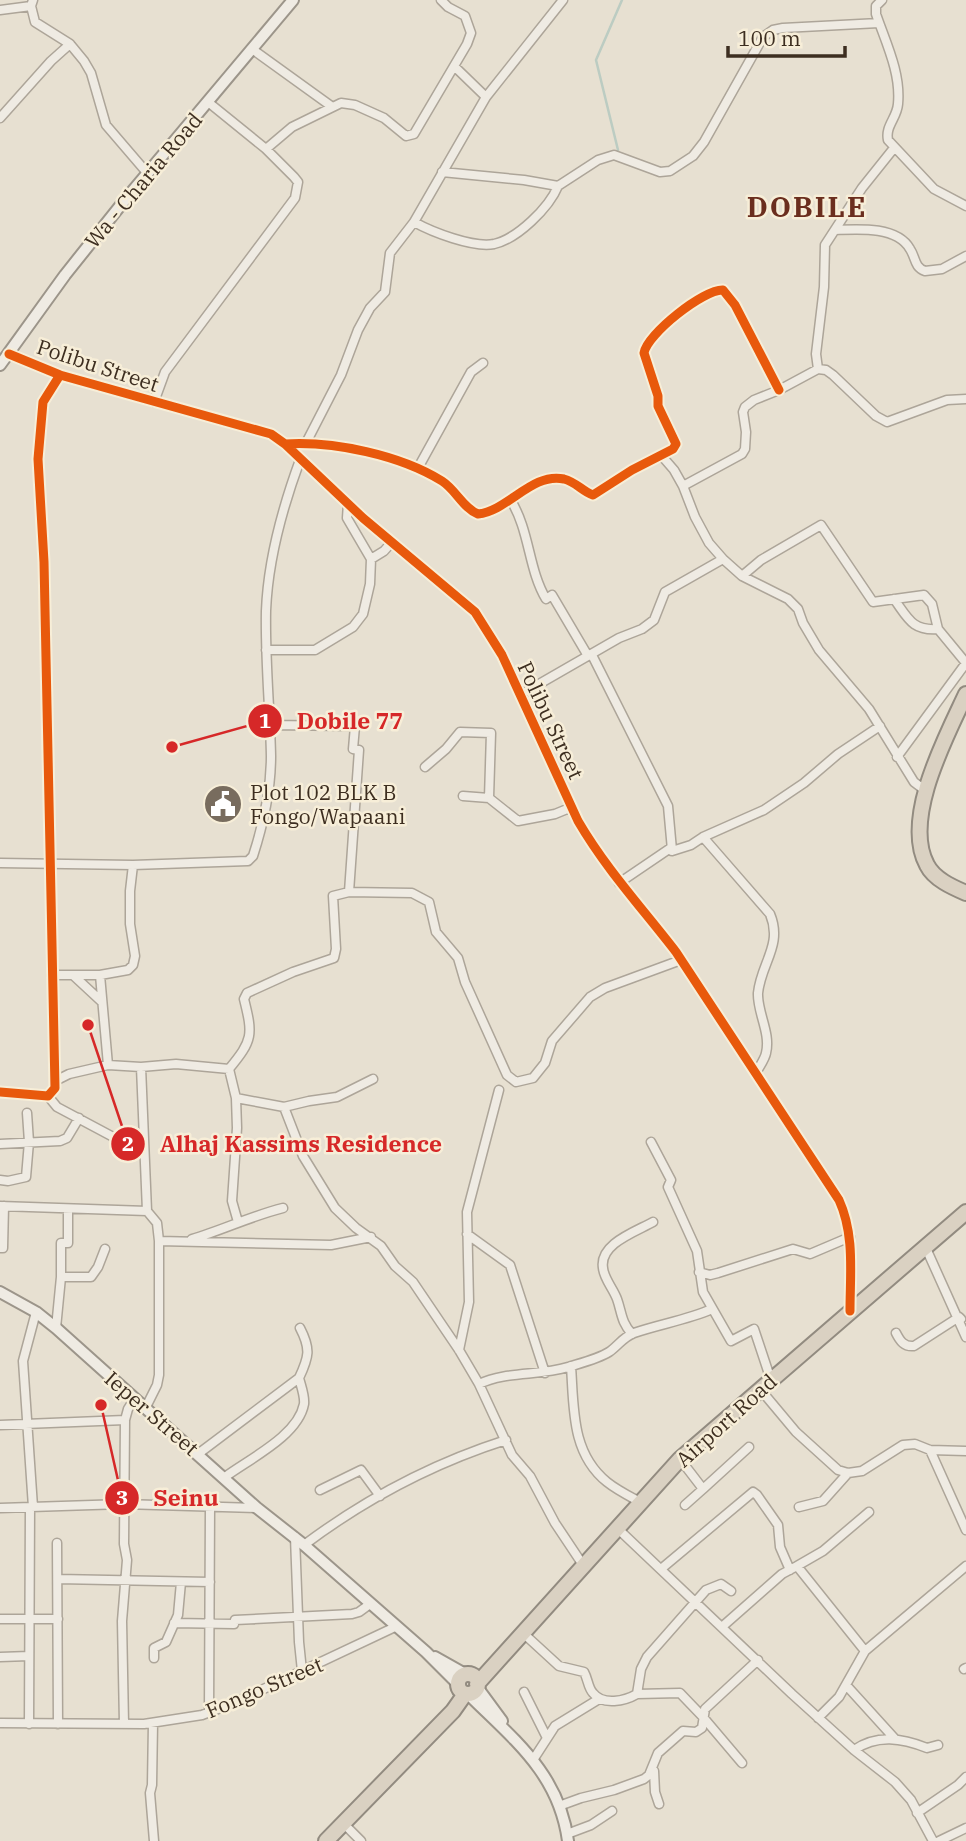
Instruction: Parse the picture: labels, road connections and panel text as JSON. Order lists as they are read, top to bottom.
{
  "streets": {
    "highway": ["Airport Road"],
    "street": [
      "Wa - Charia Road",
      "Polibu Street",
      "Ieper Street",
      "Fongo Street"
    ]
  },
  "crossings": [
    ["Wa - Charia Road", "Polibu Street"],
    ["Polibu Street", "Airport Road"],
    ["Ieper Street", "Airport Road"],
    ["Ieper Street", "Fongo Street"]
  ],
  "districts": ["DOBILE"],
  "places": {
    "other": ["Dobile 77", "Alhaj Kassims Residence", "Seinu"],
    "public building": ["Plot 102 BLK B Fongo/Wapaani"]
  },
  "scale_bar": "100 m"
}
